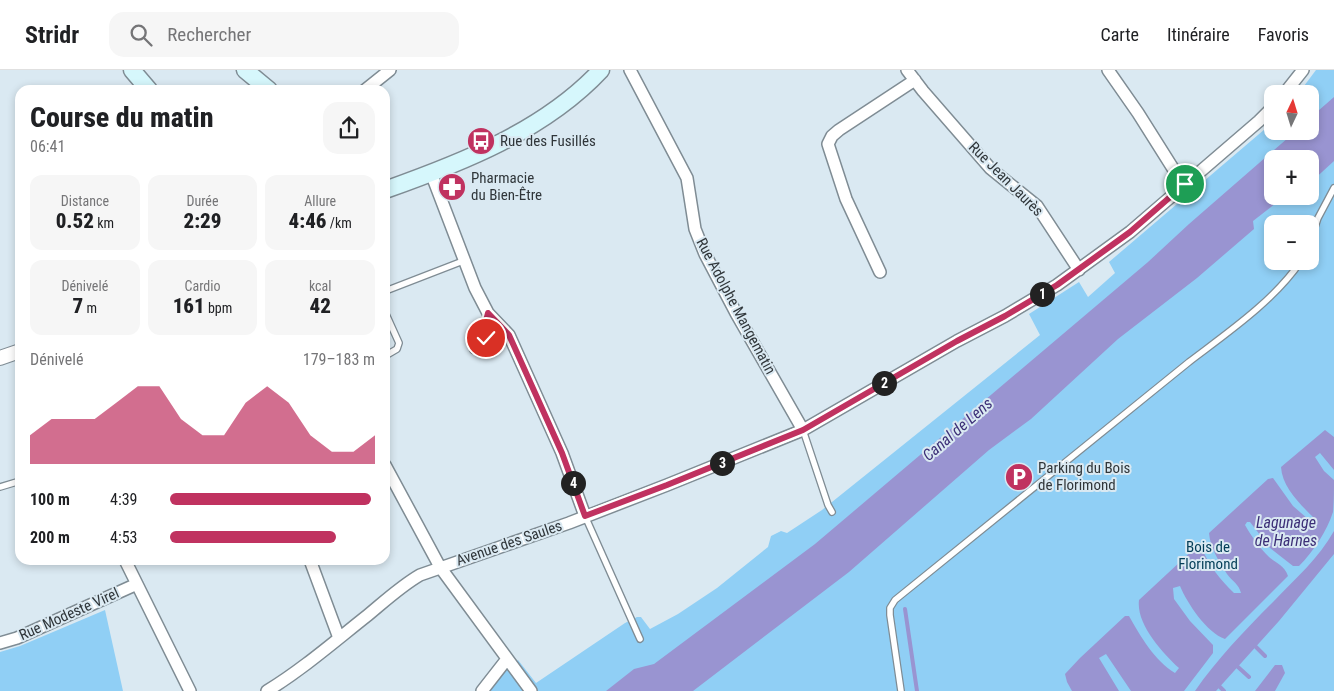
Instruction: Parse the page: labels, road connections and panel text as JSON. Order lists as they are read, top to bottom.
{
  "streets": {
    "street": [
      "Rue Jean Jaurès",
      "Rue Adolphe Mangematin",
      "Avenue des Saules",
      "Rue Modeste Virel"
    ]
  },
  "crossings": [
    ["Rue Jean Jaurès", "Avenue des Saules"],
    ["Rue Adolphe Mangematin", "Avenue des Saules"]
  ],
  "water": ["Canal de Lens", "Lagunage de Harnes"],
  "parks": ["Bois de Florimond"],
  "places": {
    "bus stop": ["Rue des Fusillés"],
    "pharmacy": ["Pharmacie du Bien-Être"],
    "parking": ["Parking du Bois de Florimond"]
  },
  "north": "top",
  "page": {
    "header": "Stridr",
    "search": "Rechercher",
    "nav": ["Carte", "Itinéraire", "Favoris"],
    "map_buttons": ["+", "−"],
    "heading": ["Course du matin", "06:41"],
    "stats": [
      ["Distance", "0.52 km"],
      ["Durée", "2:29"],
      ["Allure", "4:46 /km"],
      ["Dénivelé", "7 m"],
      ["Cardio", "161 bpm"],
      ["kcal", "42"]
    ],
    "pins": [
      "1",
      "2",
      "3",
      "4"
    ],
    "chart": ["Dénivelé", "179–183 m"],
    "list": [
      {
        "name": "100 m",
        "note": "4:39"
      },
      {
        "name": "200 m",
        "note": "4:53"
      }
    ]
  }
}
